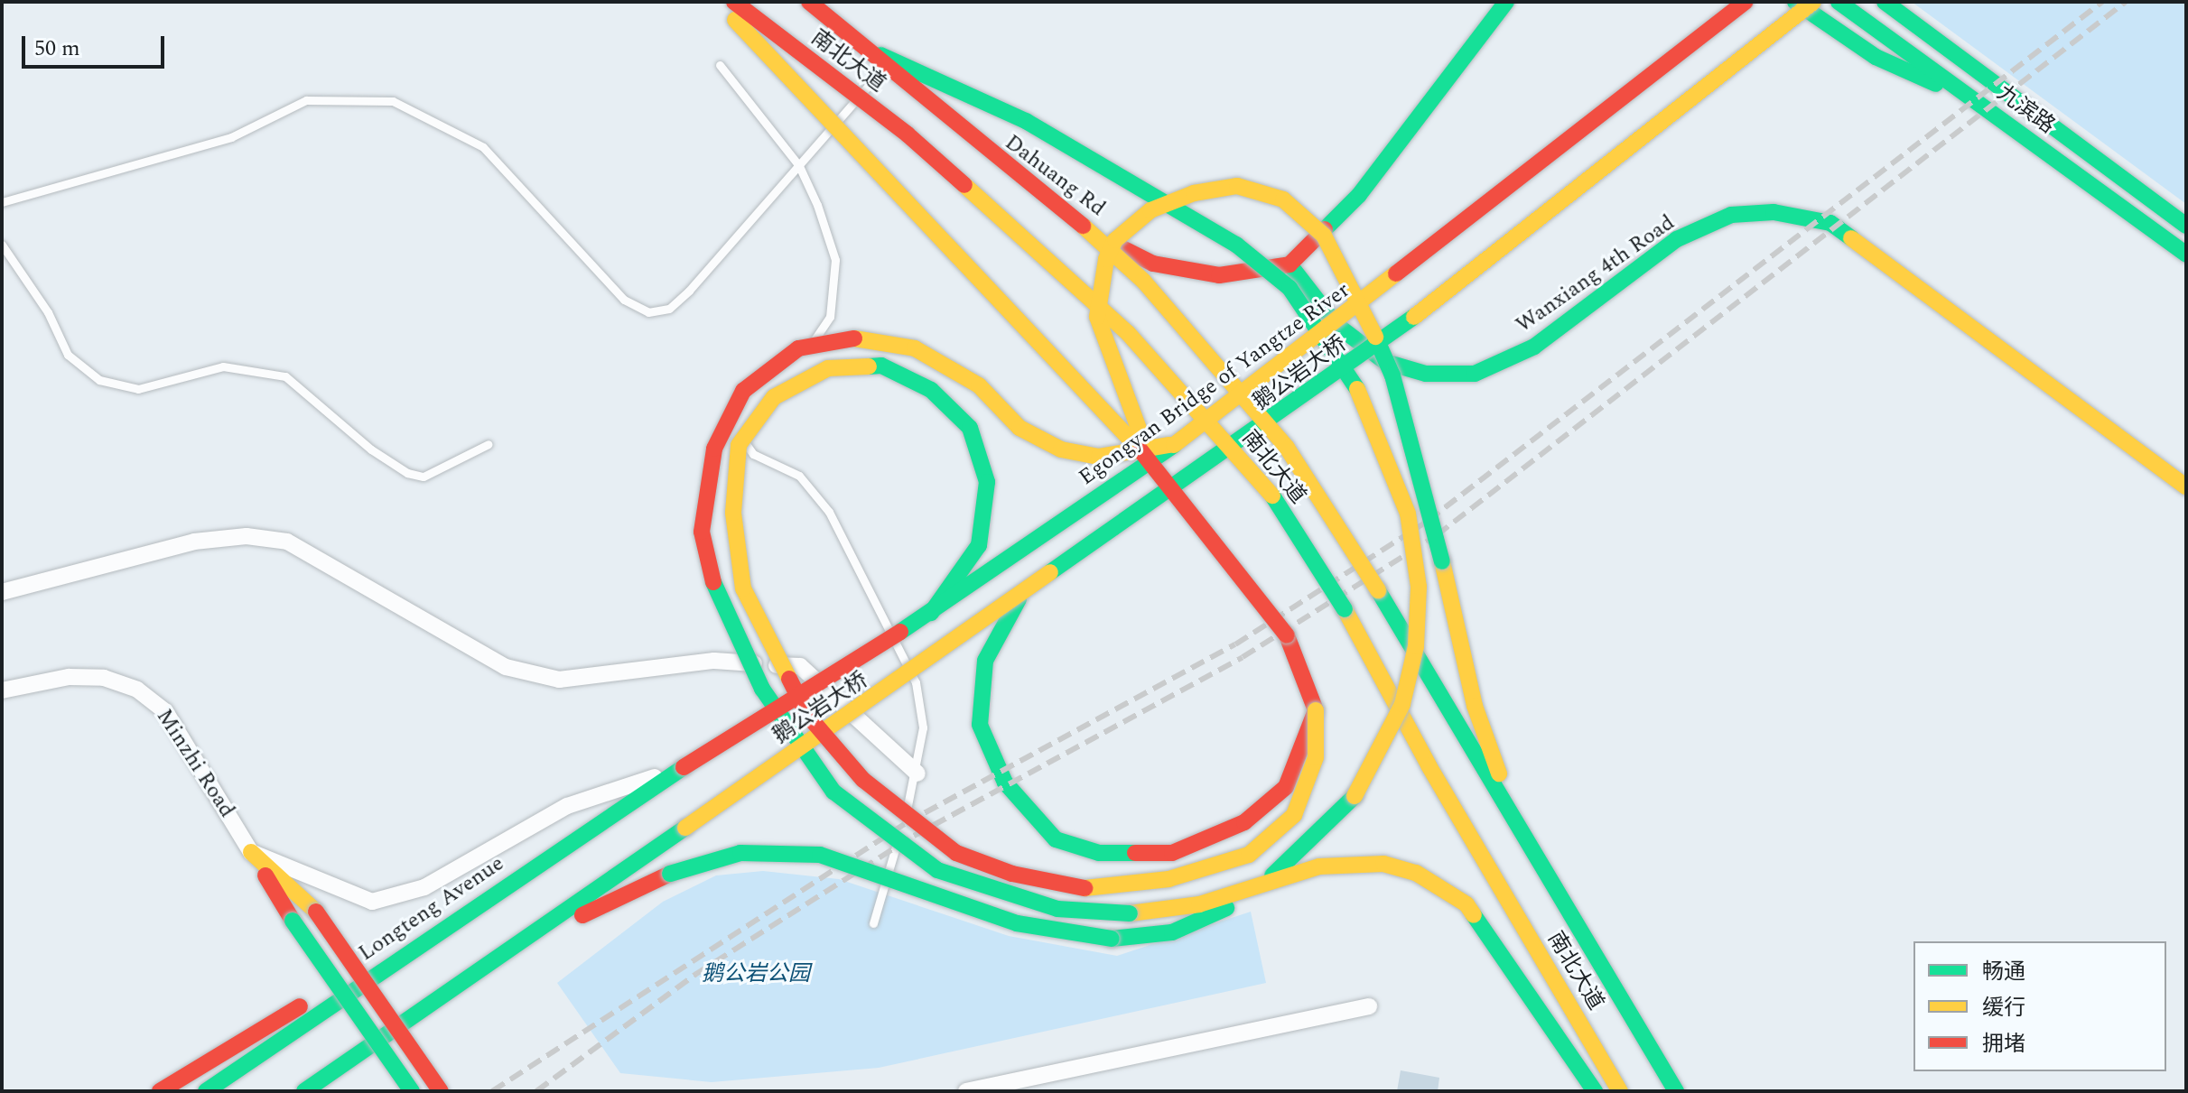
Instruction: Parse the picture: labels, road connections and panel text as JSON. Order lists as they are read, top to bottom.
{
  "streets": {
    "main road": [
      "南北大道",
      "九滨路",
      "Dahuang Rd",
      "Wanxiang 4th Road",
      "鹅公岩大桥",
      "Egongyan Bridge of Yangtze River",
      "Longteng Avenue"
    ],
    "street": ["Minzhi Road"]
  },
  "crossings": [
    ["南北大道", "Dahuang Rd"],
    ["Dahuang Rd", "Wanxiang 4th Road"],
    ["Egongyan Bridge of Yangtze River", "Longteng Avenue"]
  ],
  "parks": ["鹅公岩公园"],
  "legend": ["畅通", "缓行", "拥堵"],
  "scale_bar": "50 m"
}
